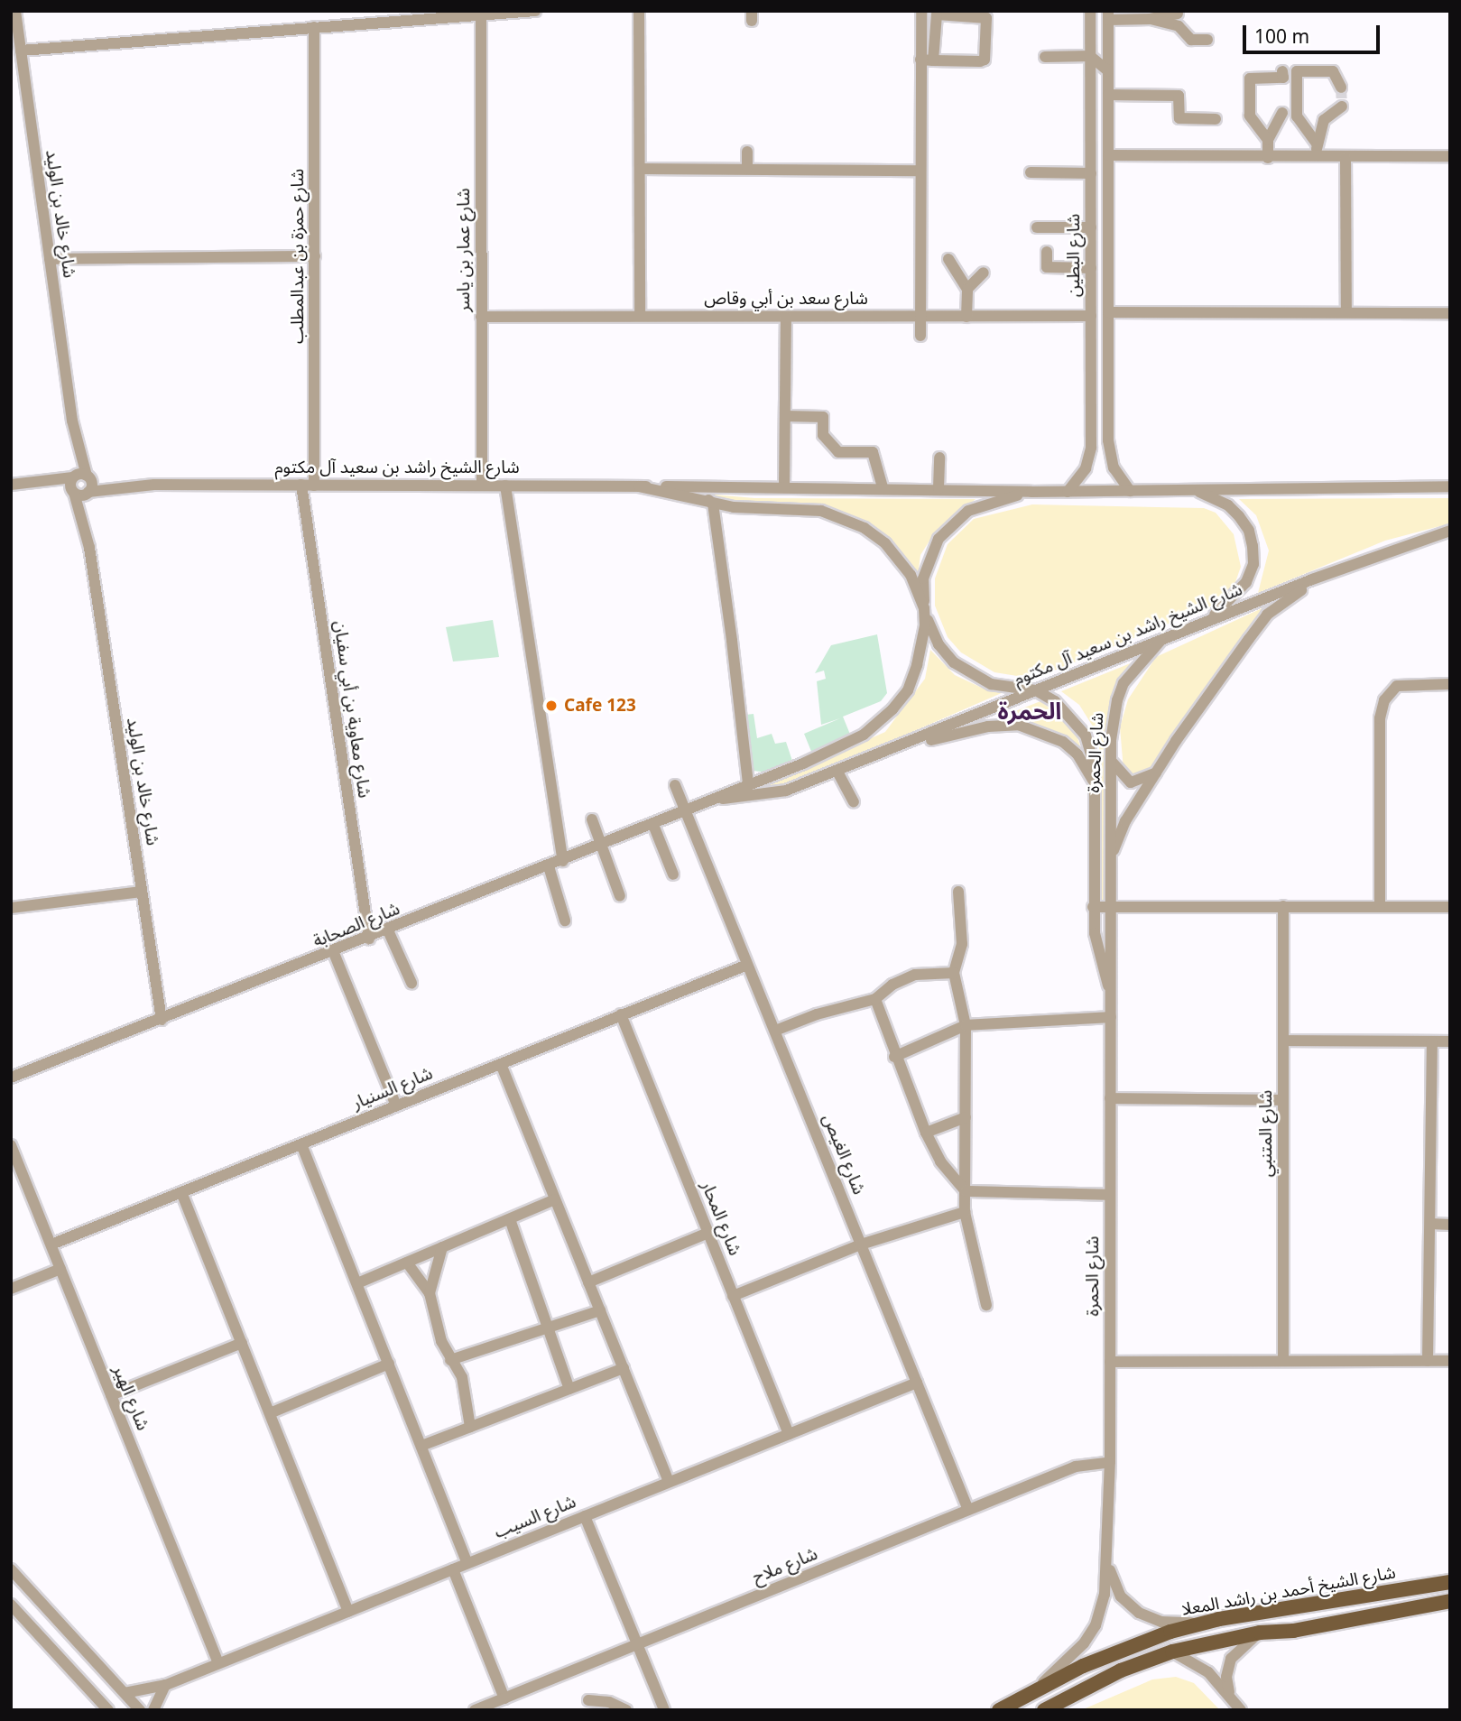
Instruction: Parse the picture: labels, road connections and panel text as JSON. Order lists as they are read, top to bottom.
{
  "streets": {
    "main road": ["شارع الشيخ أحمد بن راشد المعلا"],
    "street": [
      "شارع خالد بن الوليد",
      "شارع عمار بن ياسر",
      "شارع البطين",
      "شارع حمزة بن عبدالمطلب",
      "شارع سعد بن أبي وقاص",
      "شارع الشيخ راشد بن سعيد آل مكتوم",
      "شارع معاوية بن أبي سفيان",
      "شارع الحمرة",
      "شارع الصحابة",
      "شارع السنيار",
      "شارع المتنبي",
      "شارع الغيص",
      "شارع المحار",
      "شارع الهير",
      "شارع السيب",
      "شارع ملاح"
    ]
  },
  "crossings": [
    ["شارع خالد بن الوليد", "شارع الشيخ راشد بن سعيد آل مكتوم"],
    ["شارع خالد بن الوليد", "شارع الصحابة"],
    ["شارع عمار بن ياسر", "شارع سعد بن أبي وقاص"],
    ["شارع عمار بن ياسر", "شارع الشيخ راشد بن سعيد آل مكتوم"],
    ["شارع البطين", "شارع سعد بن أبي وقاص"],
    ["شارع البطين", "شارع الشيخ راشد بن سعيد آل مكتوم"],
    ["شارع حمزة بن عبدالمطلب", "شارع الشيخ راشد بن سعيد آل مكتوم"],
    ["شارع حمزة بن عبدالمطلب", "شارع معاوية بن أبي سفيان"],
    ["شارع الشيخ راشد بن سعيد آل مكتوم", "شارع معاوية بن أبي سفيان"],
    ["شارع الشيخ راشد بن سعيد آل مكتوم", "شارع الحمرة"],
    ["شارع الشيخ راشد بن سعيد آل مكتوم", "شارع الصحابة"],
    ["شارع معاوية بن أبي سفيان", "شارع الصحابة"],
    ["شارع الحمرة", "شارع ملاح"],
    ["شارع الحمرة", "شارع الشيخ أحمد بن راشد المعلا"],
    ["شارع الصحابة", "شارع الغيص"],
    ["شارع السنيار", "شارع الغيص"],
    ["شارع السنيار", "شارع المحار"],
    ["شارع السنيار", "شارع الهير"],
    ["شارع الغيص", "شارع السيب"],
    ["شارع الغيص", "شارع ملاح"],
    ["شارع المحار", "شارع السيب"],
    ["شارع الهير", "شارع السيب"]
  ],
  "districts": ["الحمرة"],
  "places": ["Cafe 123"],
  "scale_bar": "100 m"
}
